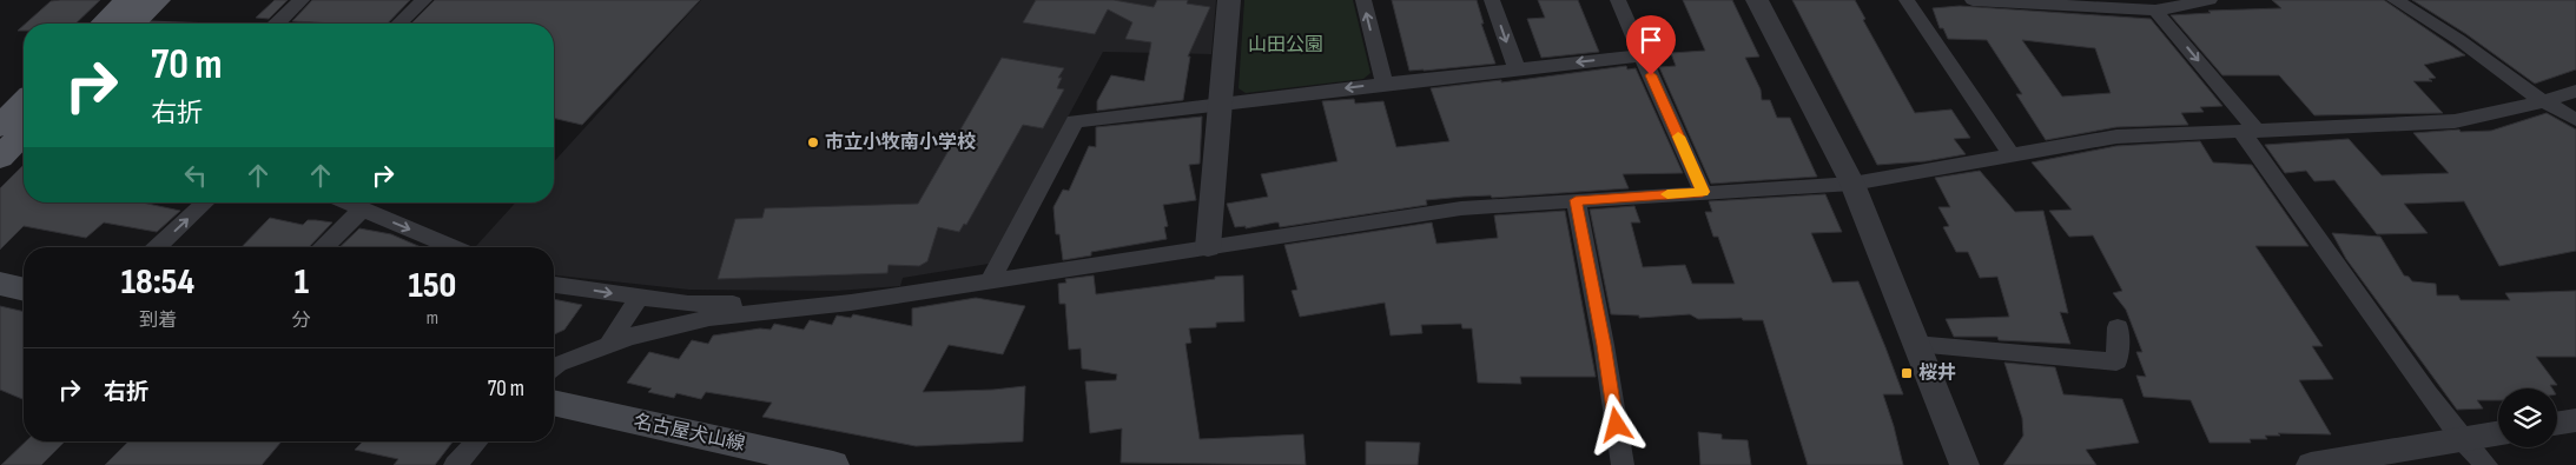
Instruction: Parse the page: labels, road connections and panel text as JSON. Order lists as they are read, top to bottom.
{
  "streets": {
    "main road": ["名古屋犬山線"]
  },
  "parks": ["山田公園"],
  "places": {
    "other": ["市立小牧南小学校"],
    "transit": ["桜井"]
  },
  "page": {
    "turn": ["70 m", "右折"],
    "eta": [
      "18:54",
      "到着",
      "1",
      "分",
      "150",
      "m"
    ],
    "list": [
      {
        "name": "右折",
        "value": "70 m"
      }
    ]
  }
}
